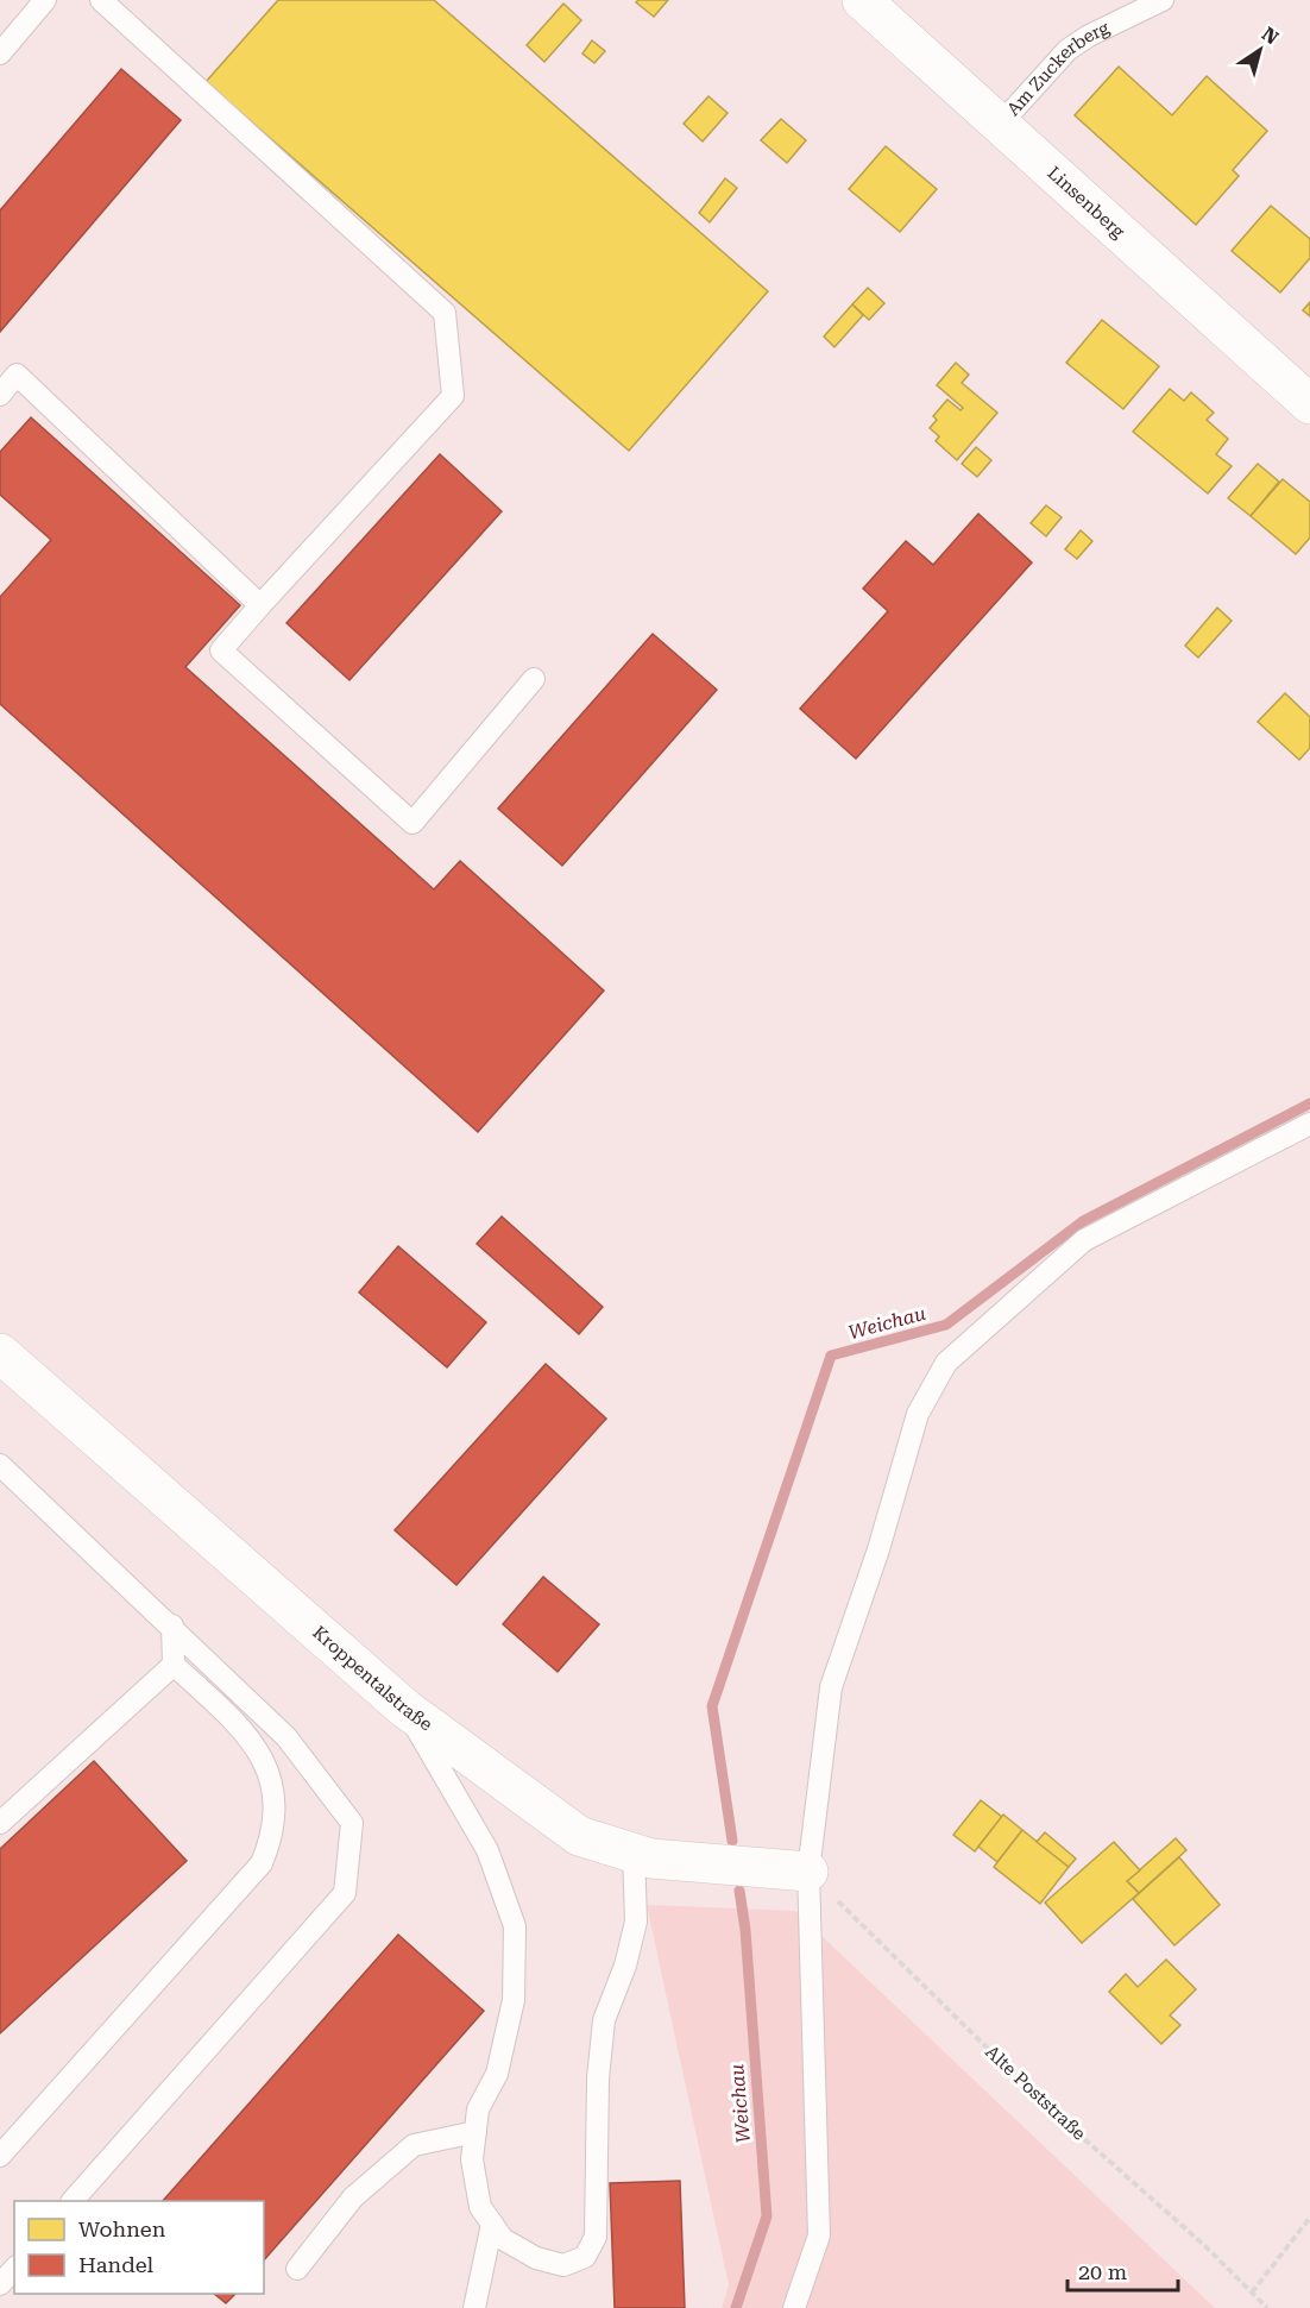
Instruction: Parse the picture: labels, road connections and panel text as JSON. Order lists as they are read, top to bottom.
{
  "streets": {
    "street": ["Linsenberg", "Kroppentalstraße"],
    "lane": ["Am Zuckerberg"],
    "path": ["Alte Poststraße"]
  },
  "crossings": [
    ["Am Zuckerberg", "Linsenberg"],
    ["Kroppentalstraße", "Alte Poststraße"]
  ],
  "water": ["Weichau"],
  "legend": ["Wohnen", "Handel"],
  "scale_bar": "20 m",
  "north": "top right"
}
